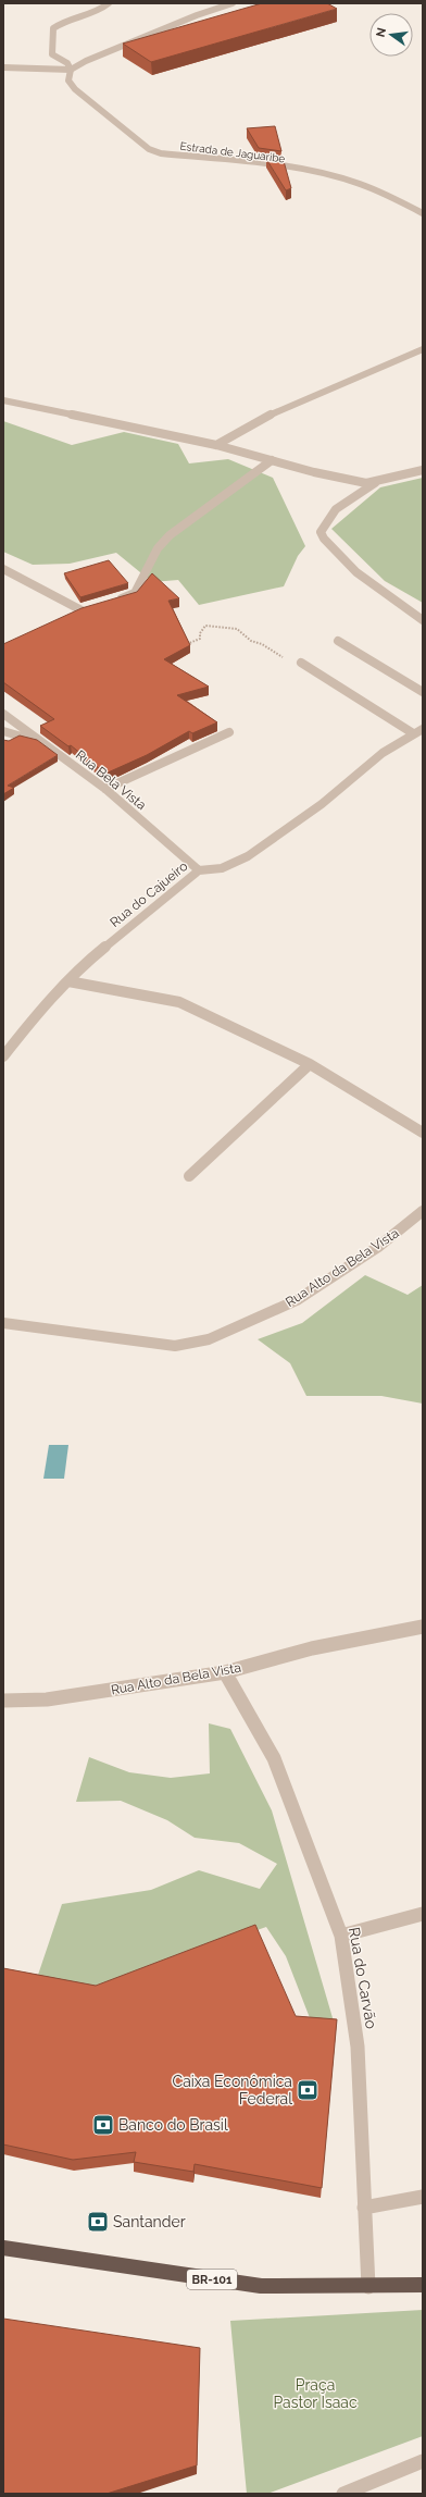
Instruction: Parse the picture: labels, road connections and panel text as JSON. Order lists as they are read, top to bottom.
{
  "streets": {
    "highway": ["BR-101"],
    "street": [
      "Estrada de Jaguaribe",
      "Rua Bela Vista",
      "Rua do Cajueiro",
      "Rua Alto da Bela Vista",
      "Rua do Carvão"
    ]
  },
  "crossings": [
    ["Rua Bela Vista", "Rua do Cajueiro"],
    ["Rua Alto da Bela Vista", "Rua do Carvão"],
    ["Rua do Carvão", "BR-101"]
  ],
  "parks": ["Praça Pastor Isaac"],
  "places": {
    "bank": ["Caixa Econômica Federal", "Banco do Brasil", "Santander"]
  },
  "north": "left"
}
